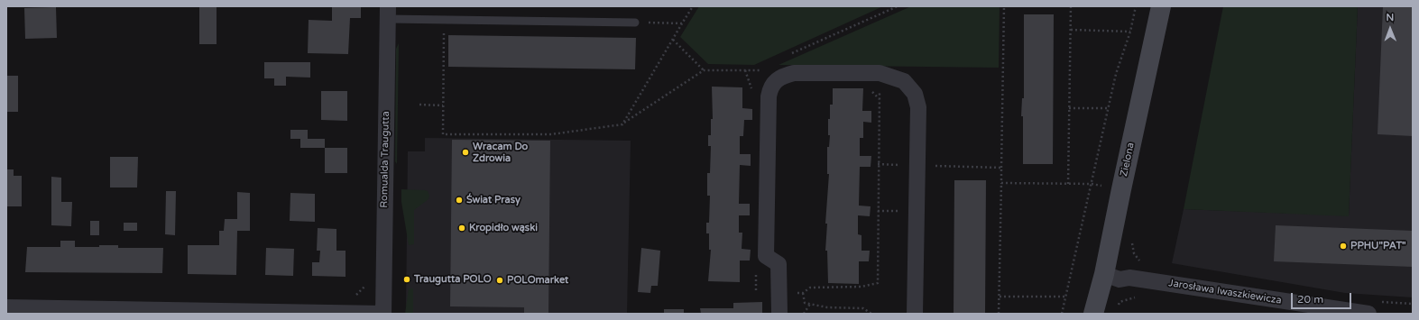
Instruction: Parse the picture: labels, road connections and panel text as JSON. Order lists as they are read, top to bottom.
{
  "streets": {
    "street": ["Romualda Traugutta", "Zielona", "Jarosława Iwaszkiewicza"]
  },
  "crossings": [
    ["Zielona", "Jarosława Iwaszkiewicza"]
  ],
  "places": [
    "Wracam Do Zdrowia",
    "Świat Prasy",
    "Kropidło wąski",
    "PPHU\"PAT\"",
    "Traugutta POLO",
    "POLOmarket"
  ],
  "scale_bar": "20 m",
  "north": "top"
}
